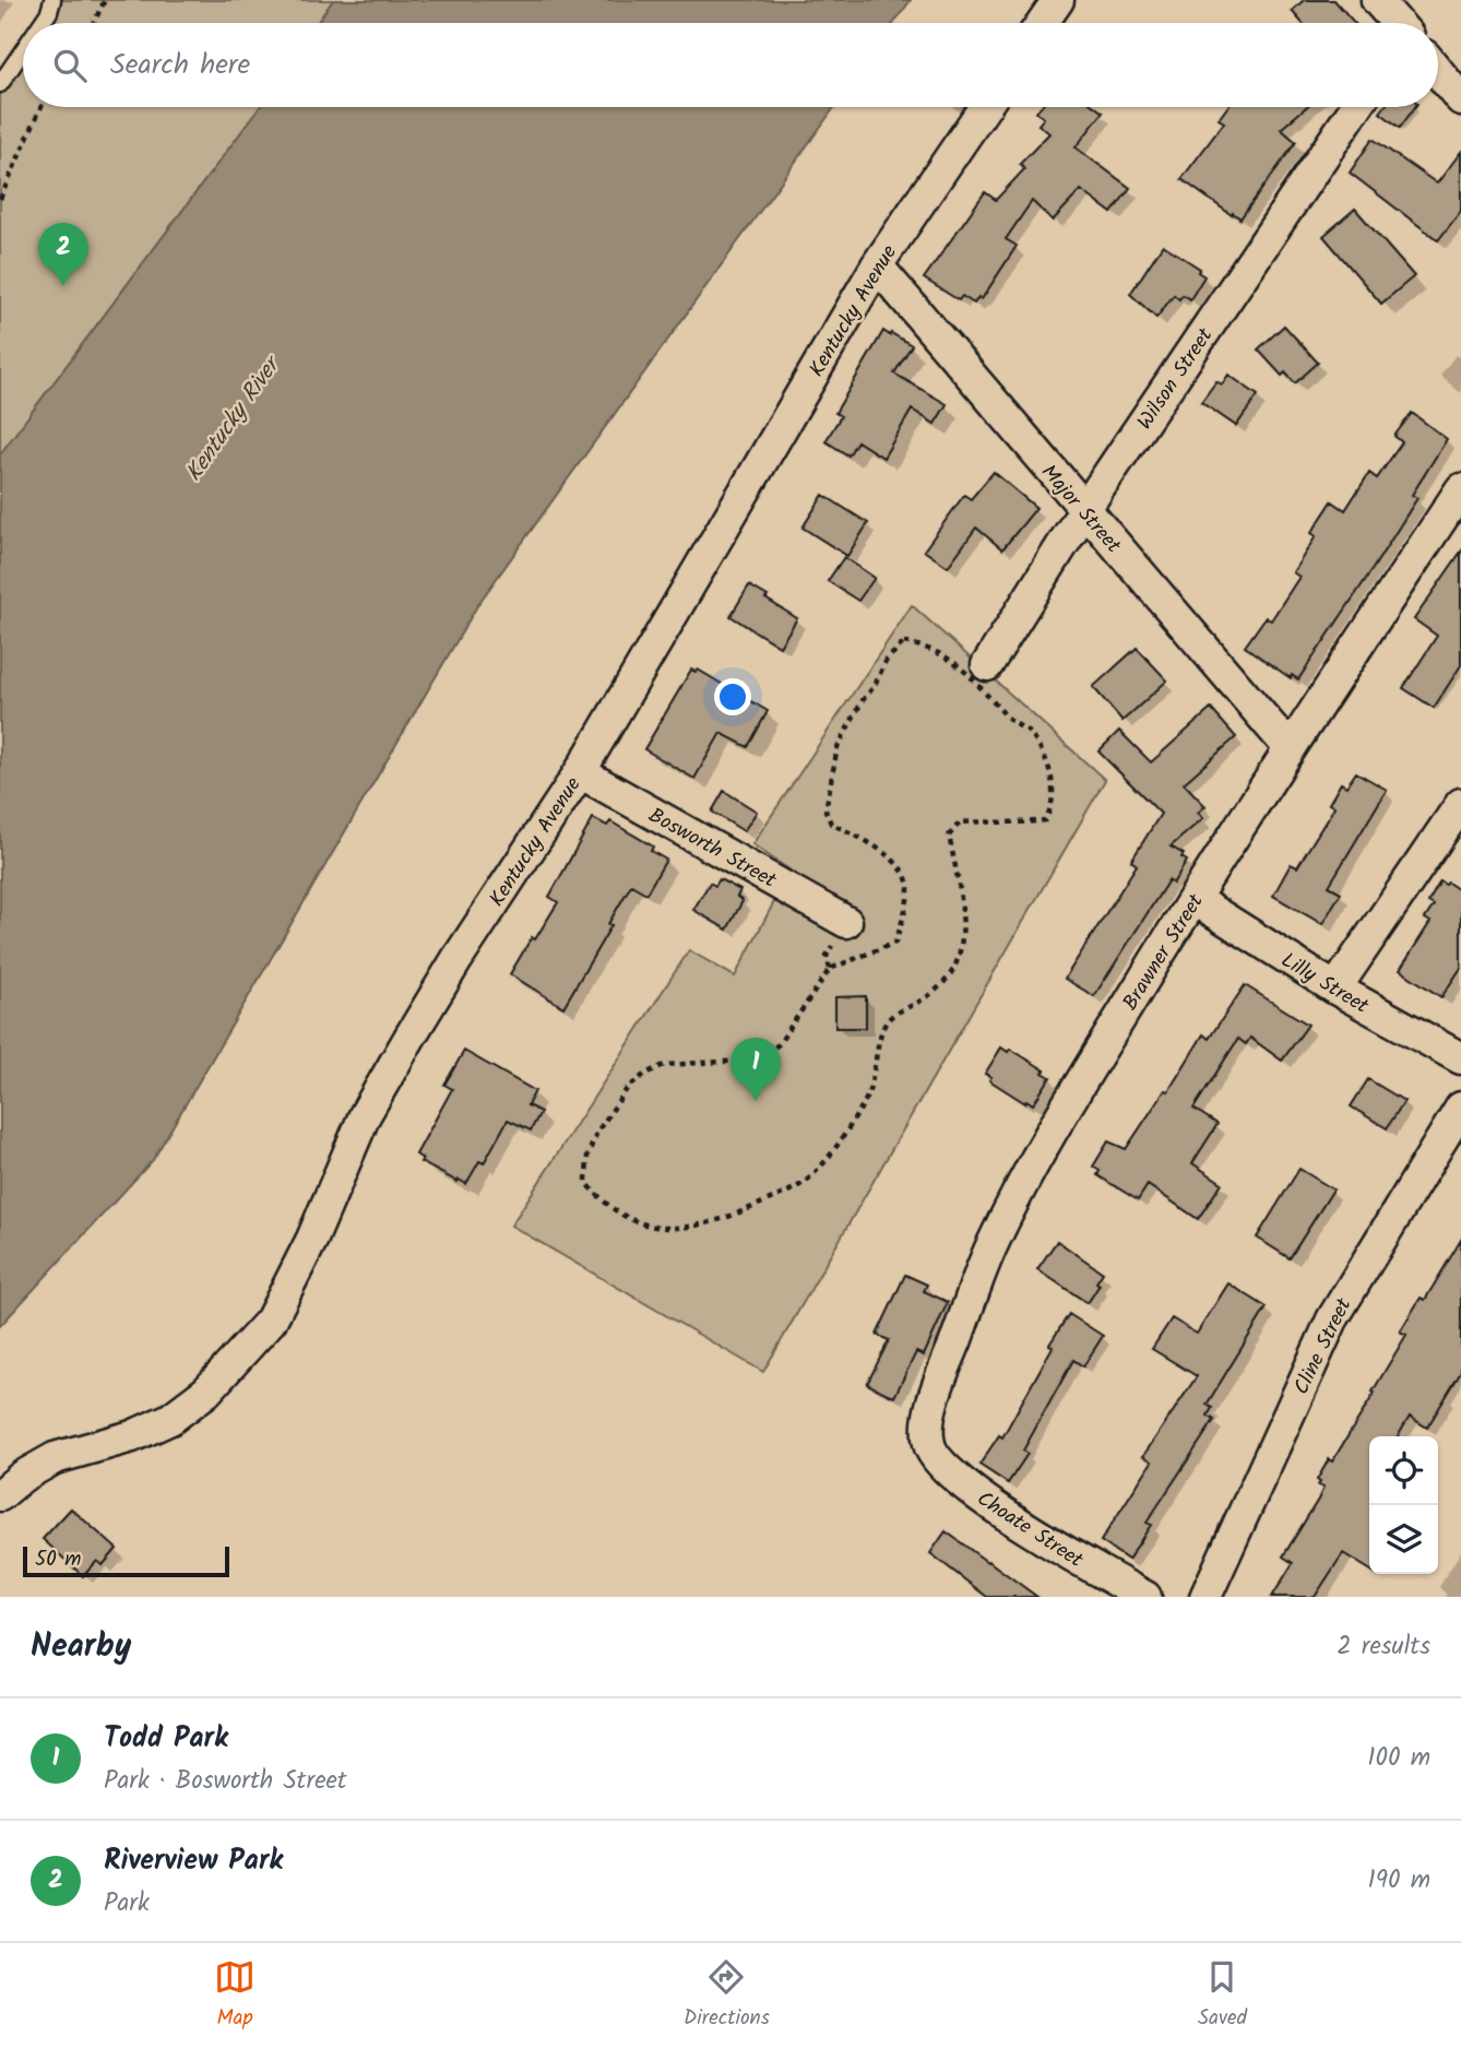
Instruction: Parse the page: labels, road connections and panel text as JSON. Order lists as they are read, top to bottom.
{
  "streets": {
    "street": [
      "Kentucky Avenue",
      "Wilson Street",
      "Major Street",
      "Bosworth Street",
      "Brawner Street",
      "Lilly Street",
      "Cline Street",
      "Choate Street"
    ]
  },
  "crossings": [
    ["Kentucky Avenue", "Major Street"],
    ["Kentucky Avenue", "Bosworth Street"],
    ["Wilson Street", "Major Street"],
    ["Major Street", "Brawner Street"],
    ["Brawner Street", "Lilly Street"],
    ["Brawner Street", "Choate Street"]
  ],
  "water": ["Kentucky River"],
  "scale_bar": "50 m",
  "page": {
    "search": "Search here",
    "pins": ["2", "1"],
    "scale": "50 m",
    "heading": ["Nearby", "2 results"],
    "list": [
      {
        "mark": "1",
        "name": "Todd Park",
        "note": "Park · Bosworth Street",
        "value": "100 m"
      },
      {
        "mark": "2",
        "name": "Riverview Park",
        "note": "Park",
        "value": "190 m"
      }
    ],
    "nav": ["Map", "Directions", "Saved"]
  }
}
